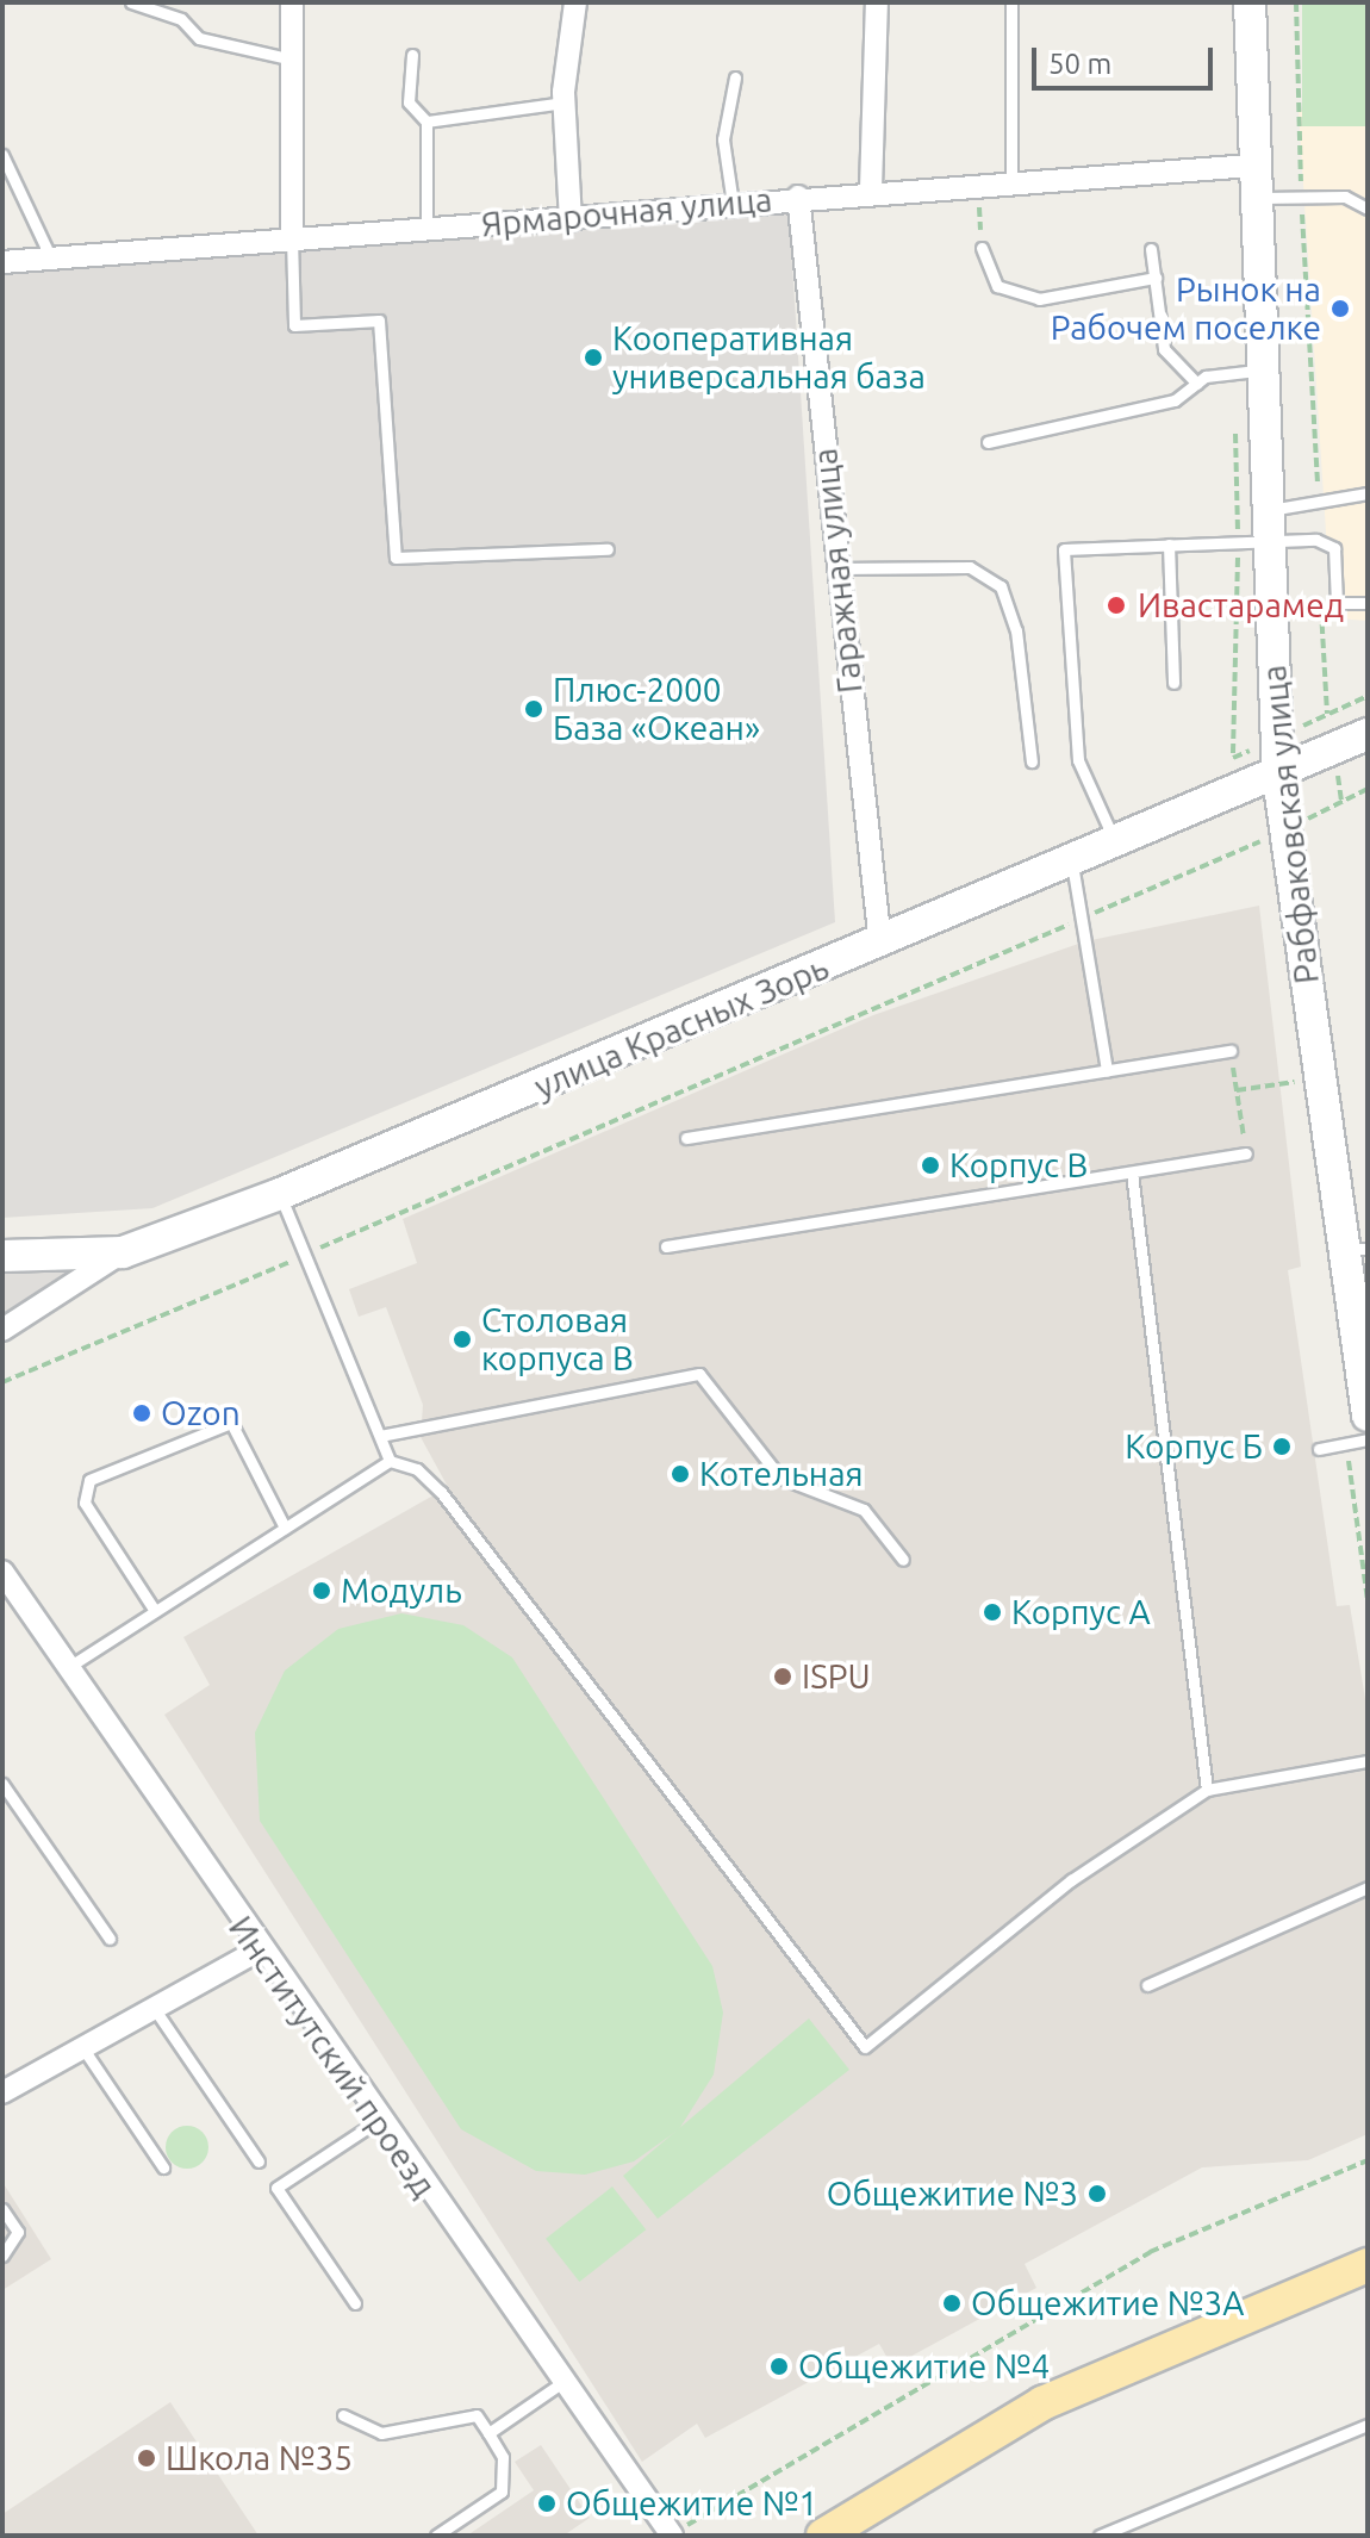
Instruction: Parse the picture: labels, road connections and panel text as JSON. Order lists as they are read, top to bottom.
{
  "streets": {
    "street": [
      "Ярмарочная улица",
      "Гаражная улица",
      "Рабфаковская улица",
      "улица Красных Зорь",
      "Институтский проезд"
    ]
  },
  "crossings": [
    ["Ярмарочная улица", "Гаражная улица"],
    ["Ярмарочная улица", "Рабфаковская улица"],
    ["Гаражная улица", "улица Красных Зорь"],
    ["Рабфаковская улица", "улица Красных Зорь"]
  ],
  "places": [
    "Рынок на Рабочем поселке",
    "Кооперативная универсальная база",
    "Ивастарамед",
    "Плюс-2000 База «Океан»",
    "Корпус В",
    "Столовая корпуса В",
    "Ozon",
    "Корпус Б",
    "Котельная",
    "Модуль",
    "Корпус А",
    "ISPU",
    "Общежитие №3",
    "Общежитие №3А",
    "Общежитие №4",
    "Школа №35",
    "Общежитие №1"
  ],
  "scale_bar": "50 m"
}
